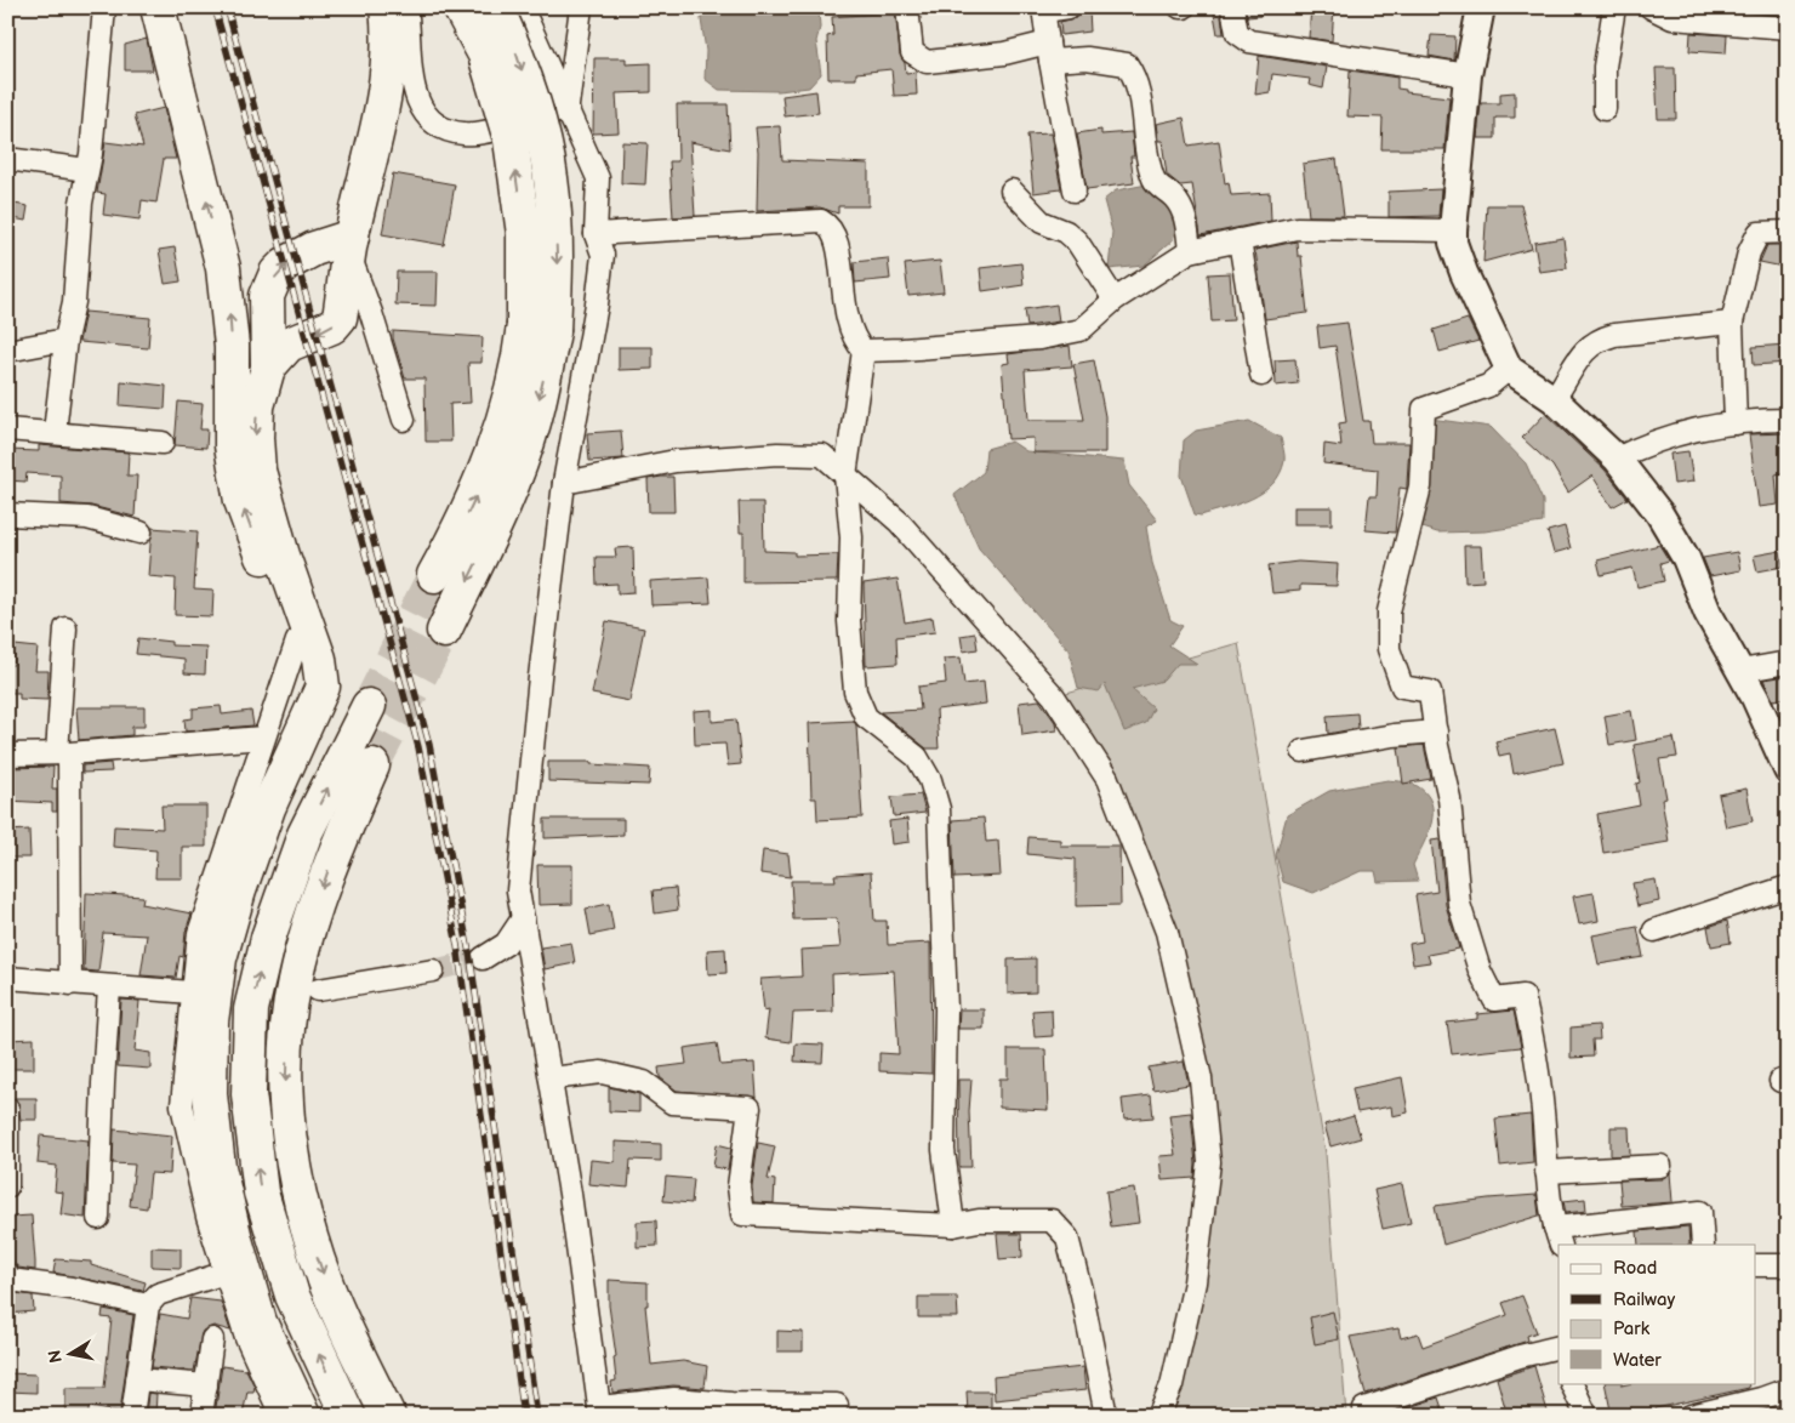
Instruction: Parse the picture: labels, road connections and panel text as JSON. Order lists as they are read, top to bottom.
{
  "legend": [
    "Road",
    "Railway",
    "Park",
    "Water"
  ],
  "north": "left"
}
